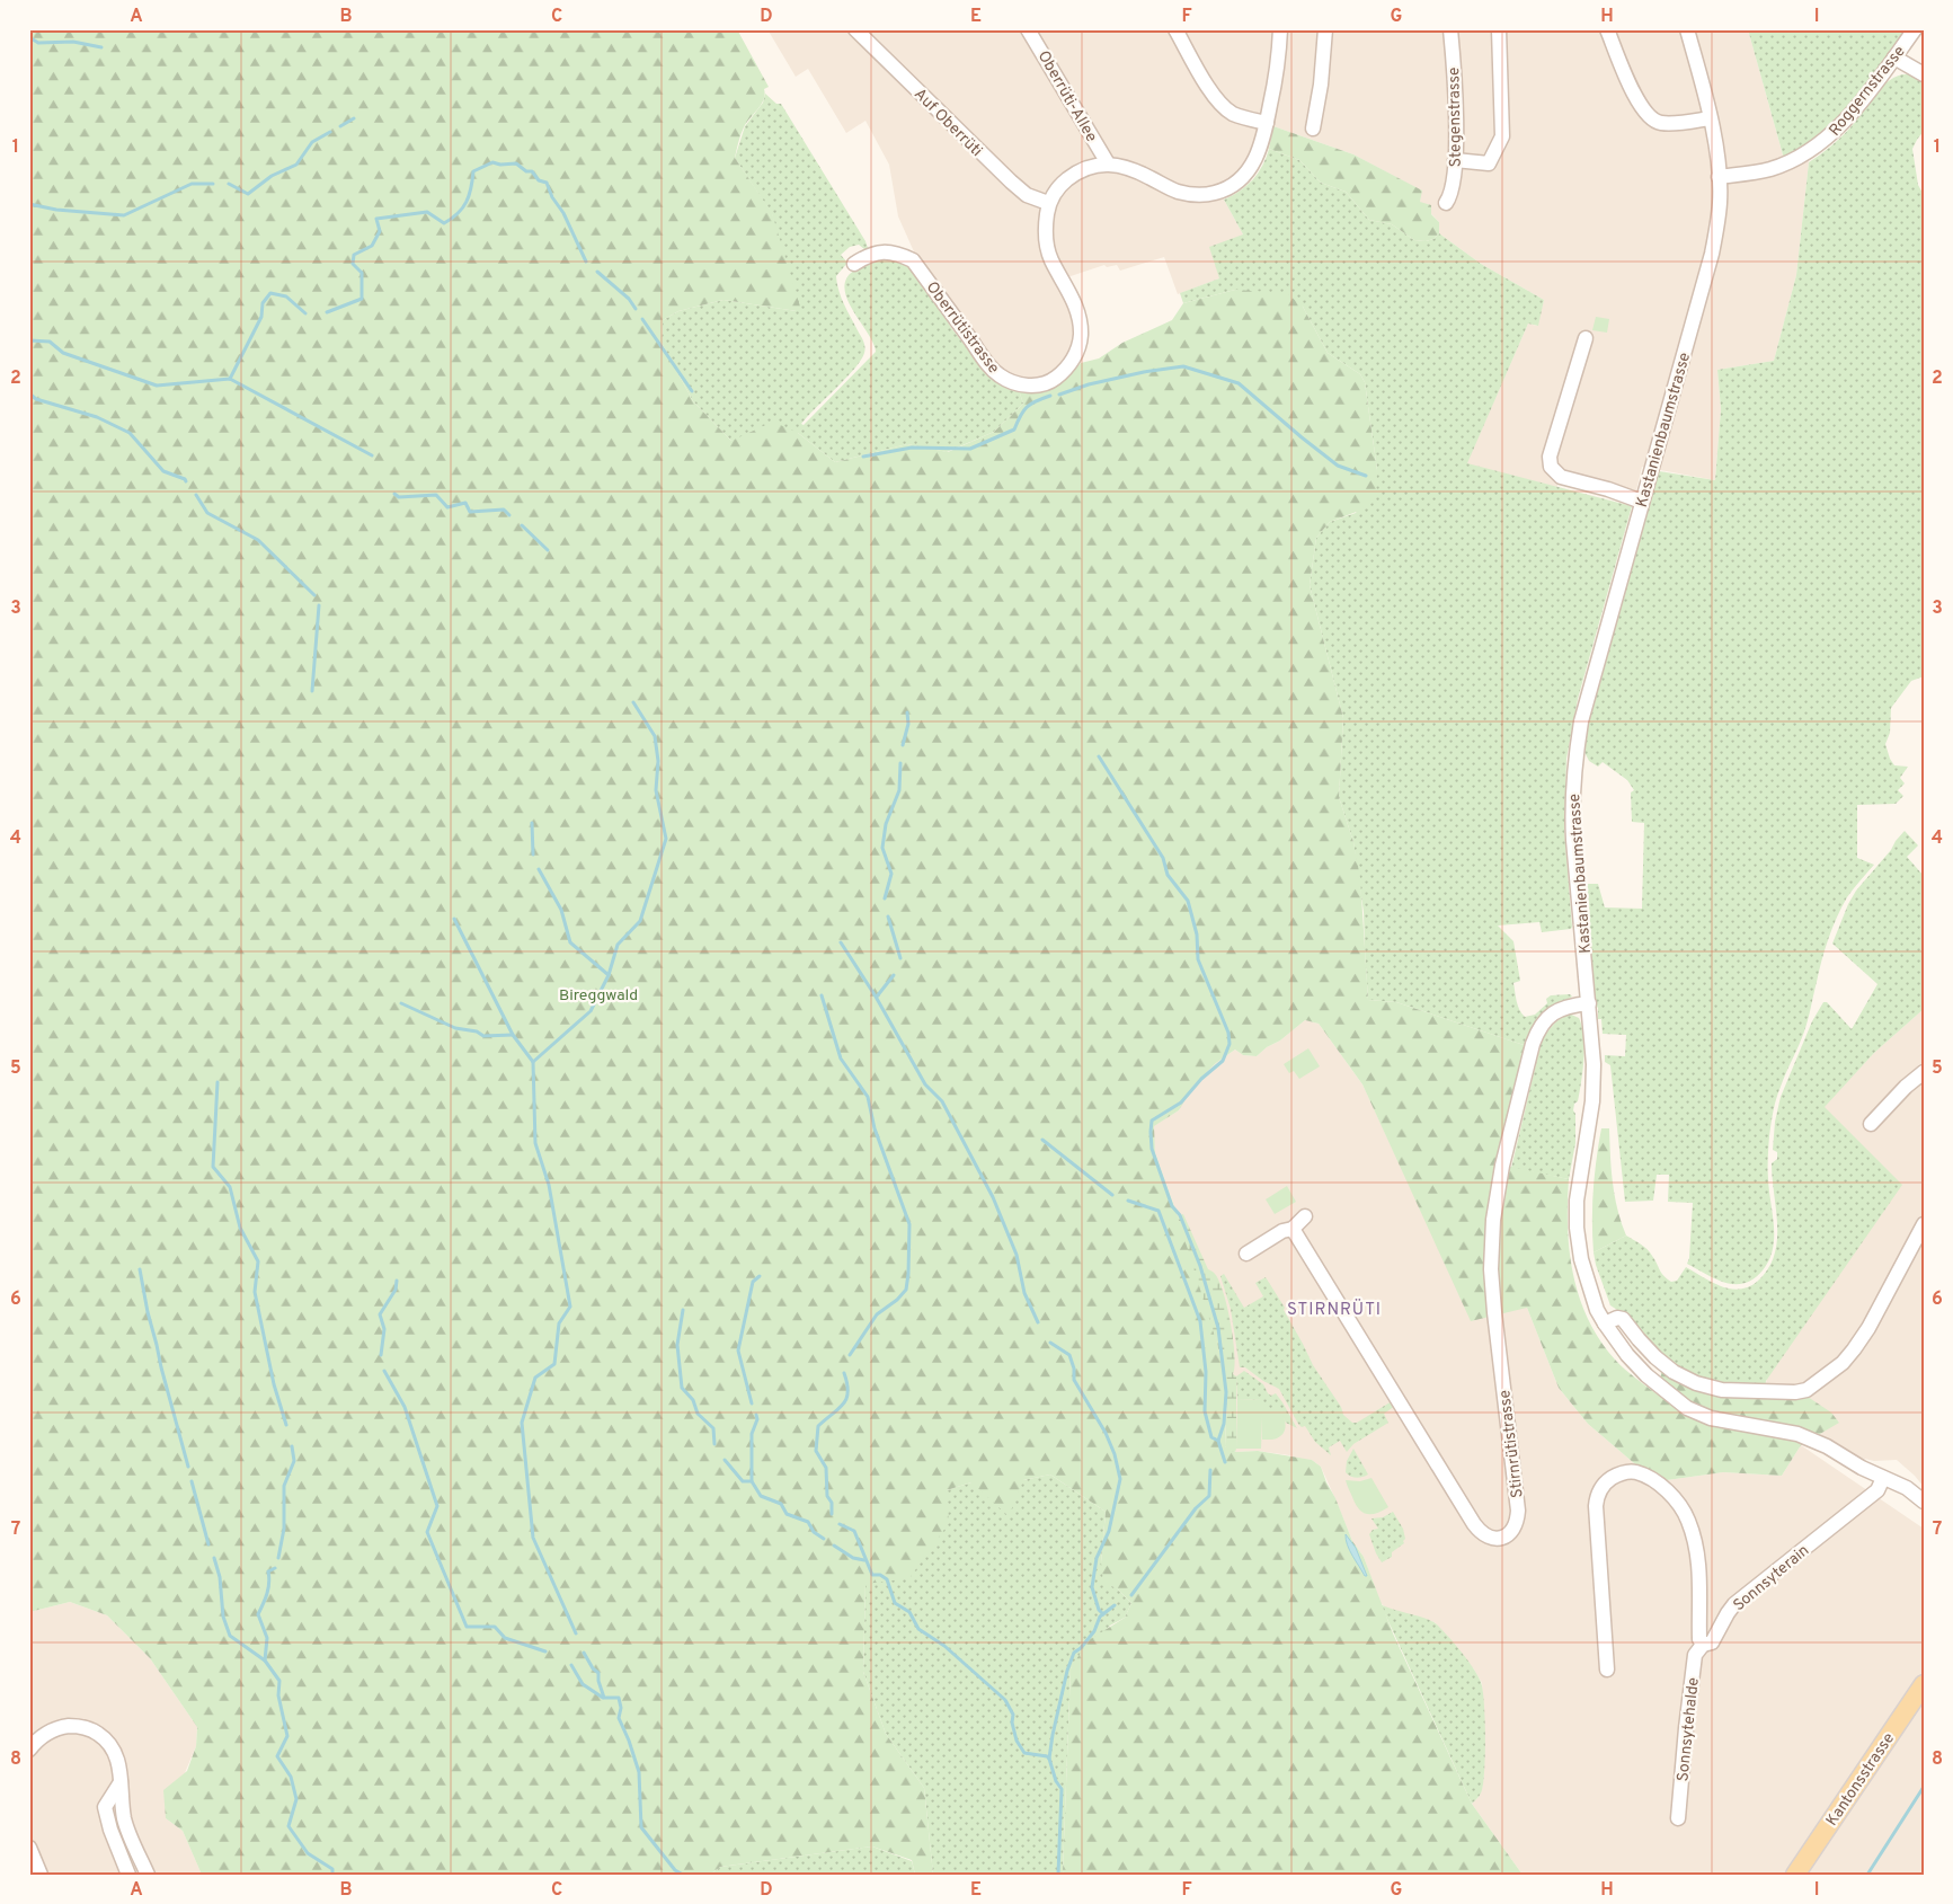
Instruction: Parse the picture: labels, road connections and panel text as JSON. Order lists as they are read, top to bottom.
{
  "streets": {
    "main road": ["Kantonsstrasse"],
    "street": [
      "Roggernstrasse",
      "Oberrüti-Allee",
      "Stegenstrasse",
      "Auf Oberrüti",
      "Oberrütistrasse",
      "Kastanienbaumstrasse",
      "Stirnrütistrasse",
      "Sonnsyterain",
      "Sonnsytehalde"
    ]
  },
  "crossings": [
    ["Roggernstrasse", "Kastanienbaumstrasse"],
    ["Auf Oberrüti", "Oberrütistrasse"],
    ["Kastanienbaumstrasse", "Stirnrütistrasse"],
    ["Kastanienbaumstrasse", "Sonnsyterain"],
    ["Sonnsyterain", "Sonnsytehalde"]
  ],
  "districts": ["STIRNRÜTI"],
  "parks": ["Bireggwald"],
  "grid": {
    "columns": [
      "A",
      "B",
      "C",
      "D",
      "E",
      "F",
      "G",
      "H",
      "I"
    ],
    "rows": [
      "1",
      "2",
      "3",
      "4",
      "5",
      "6",
      "7",
      "8"
    ]
  }
}
